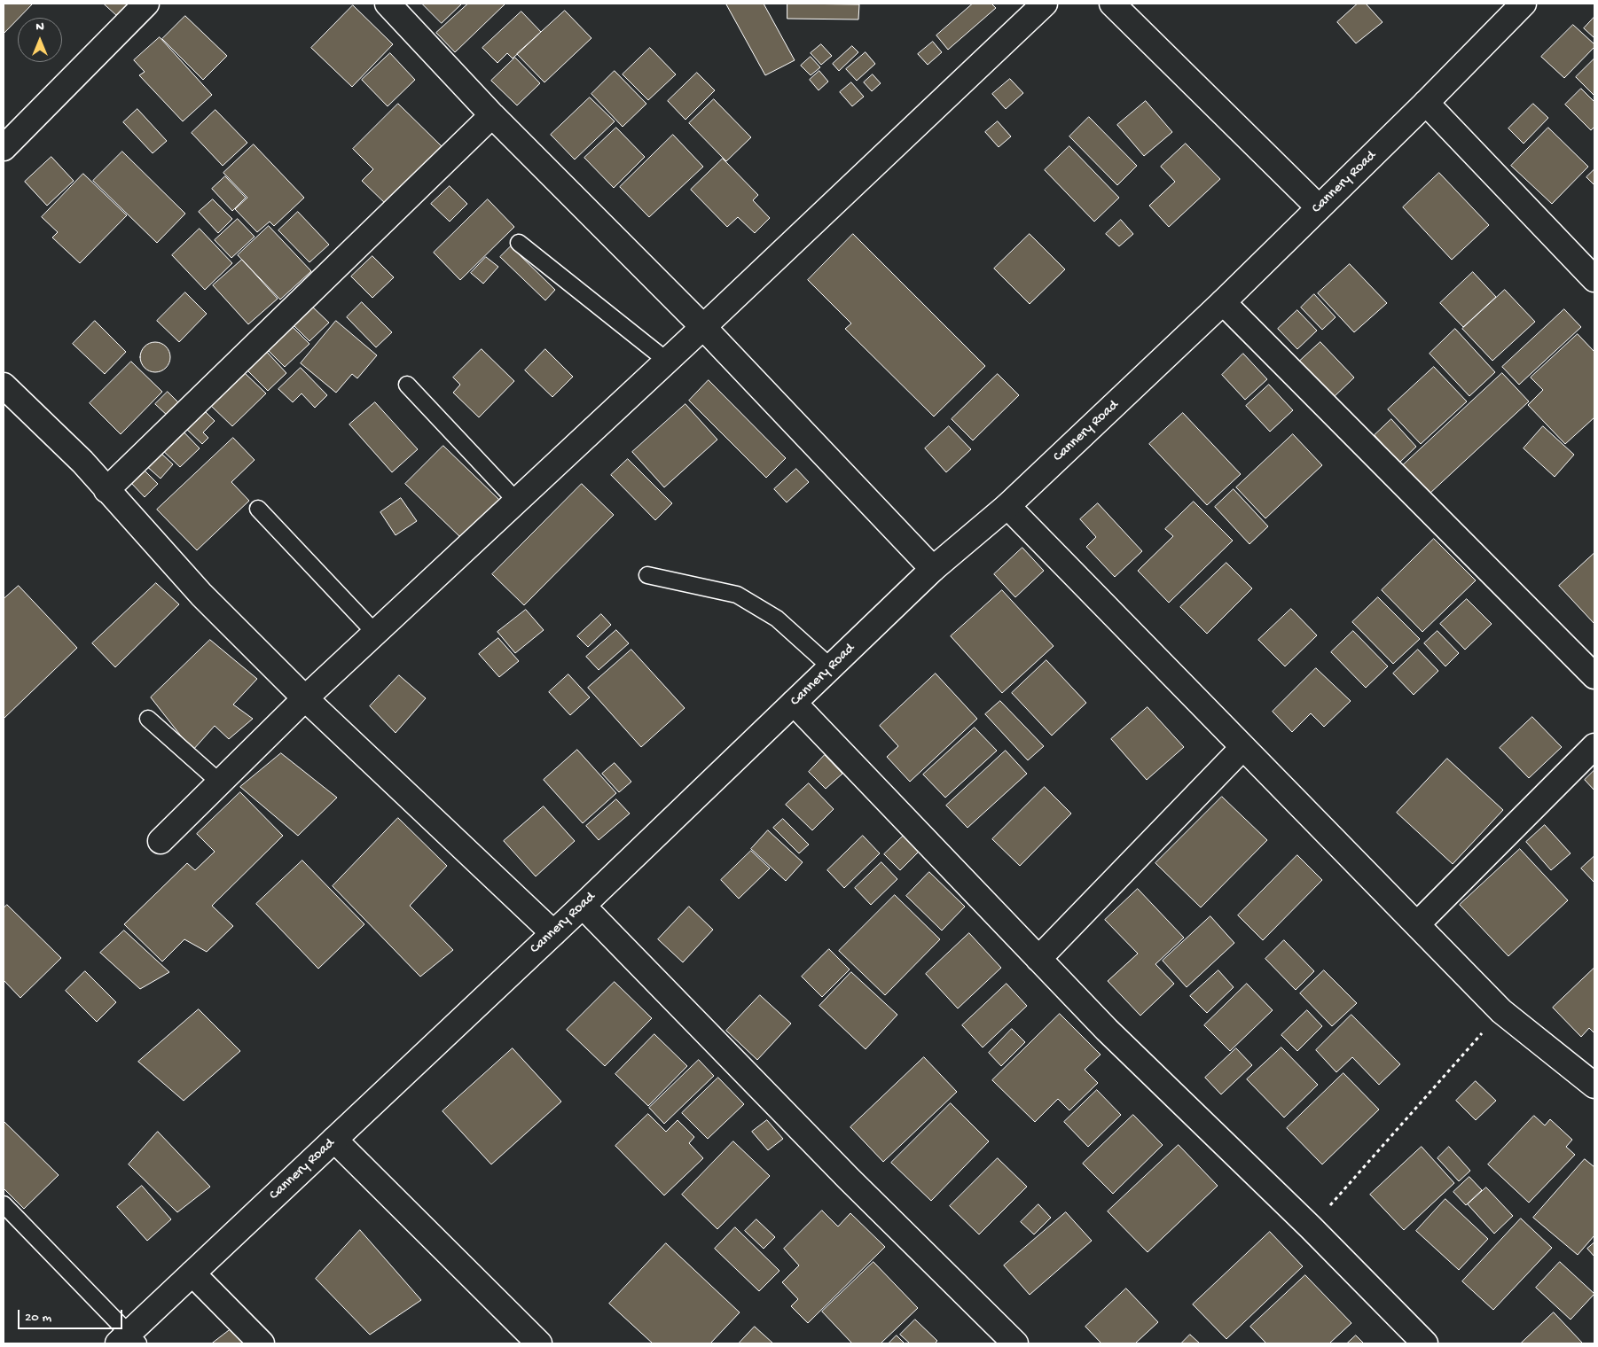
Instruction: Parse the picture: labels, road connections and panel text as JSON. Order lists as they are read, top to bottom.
{
  "streets": {
    "street": ["Cannery Road"]
  },
  "scale_bar": "20 m",
  "north": "top"
}
